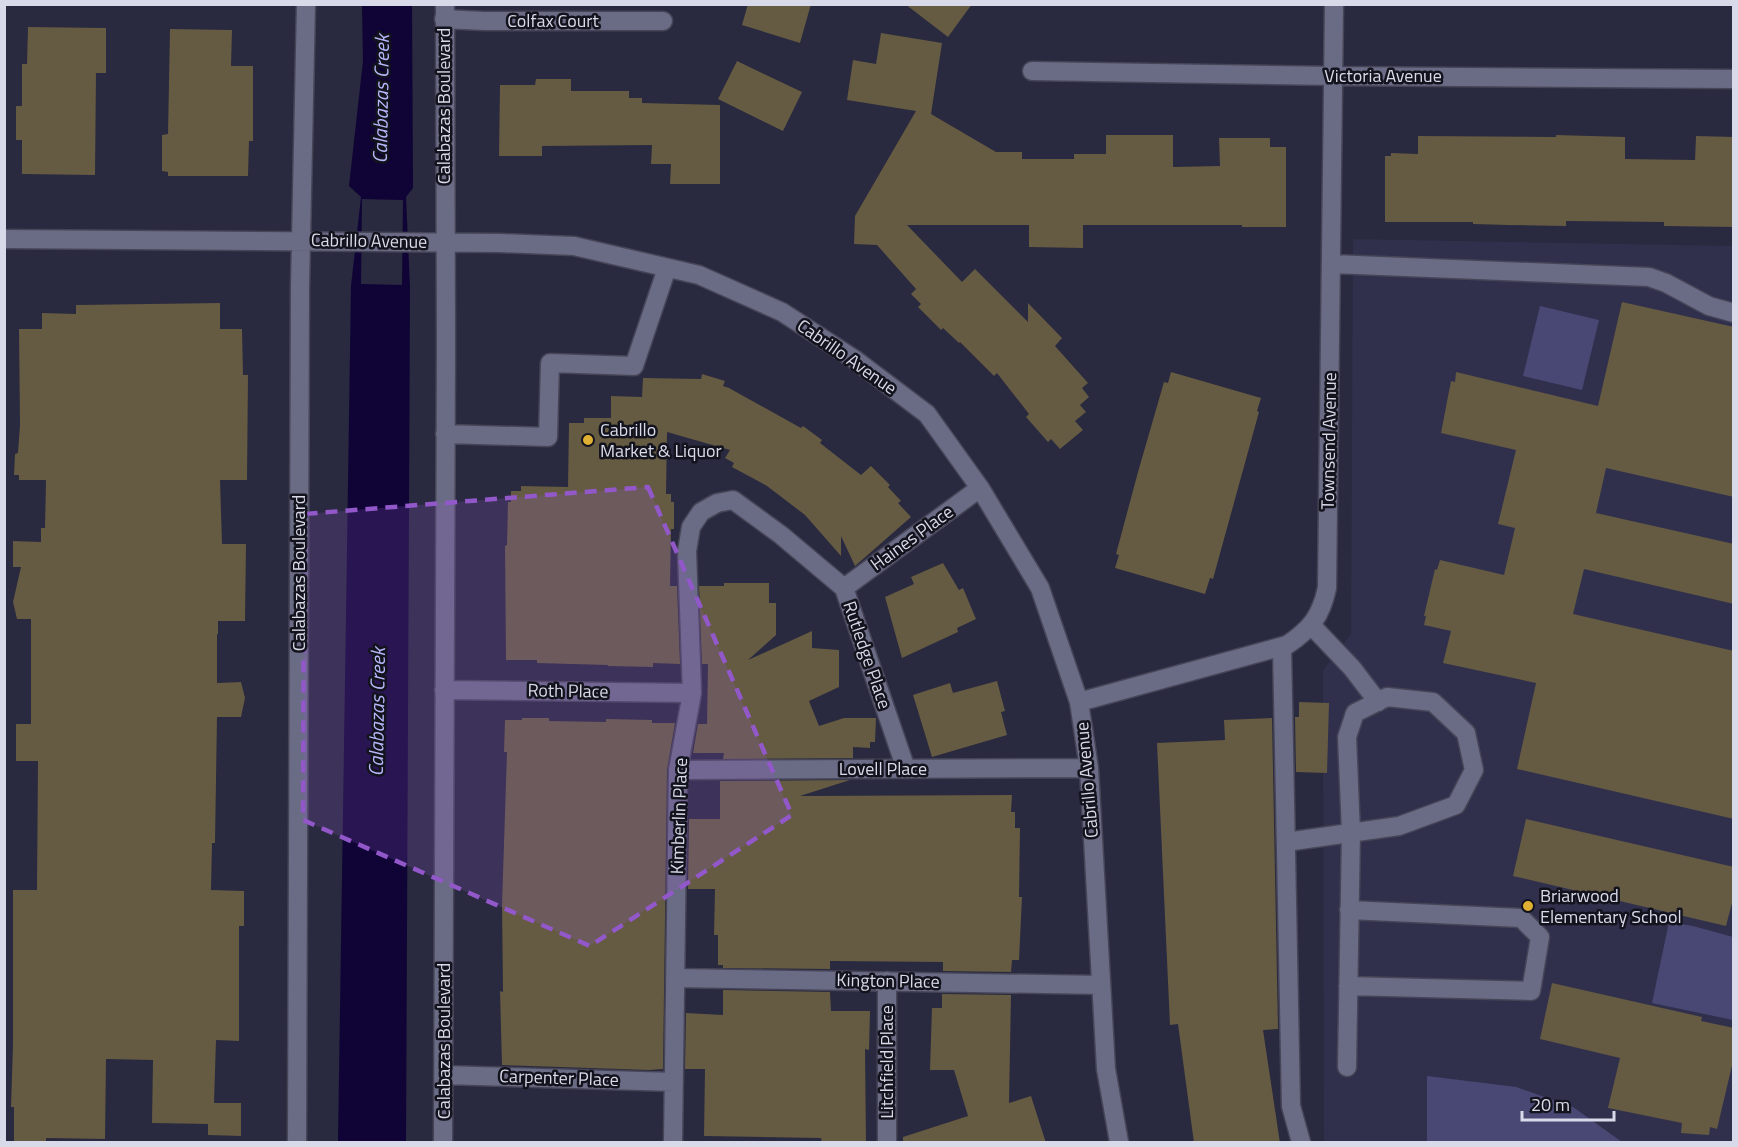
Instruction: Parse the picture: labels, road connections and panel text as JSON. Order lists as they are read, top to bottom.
{
  "streets": {
    "street": [
      "Colfax Court",
      "Victoria Avenue",
      "Calabazas Boulevard",
      "Cabrillo Avenue",
      "Townsend Avenue",
      "Haines Place",
      "Rutledge Place",
      "Roth Place",
      "Lovell Place",
      "Kimberlin Place",
      "Kington Place",
      "Litchfield Place",
      "Carpenter Place"
    ]
  },
  "crossings": [
    ["Colfax Court", "Calabazas Boulevard"],
    ["Victoria Avenue", "Townsend Avenue"],
    ["Calabazas Boulevard", "Cabrillo Avenue"],
    ["Calabazas Boulevard", "Roth Place"],
    ["Calabazas Boulevard", "Carpenter Place"],
    ["Cabrillo Avenue", "Townsend Avenue"],
    ["Cabrillo Avenue", "Haines Place"],
    ["Cabrillo Avenue", "Lovell Place"],
    ["Cabrillo Avenue", "Kington Place"],
    ["Haines Place", "Rutledge Place"],
    ["Rutledge Place", "Lovell Place"],
    ["Rutledge Place", "Kimberlin Place"],
    ["Roth Place", "Kimberlin Place"],
    ["Lovell Place", "Kimberlin Place"],
    ["Kimberlin Place", "Kington Place"],
    ["Kimberlin Place", "Carpenter Place"],
    ["Kington Place", "Litchfield Place"]
  ],
  "water": ["Calabazas Creek"],
  "places": ["Cabrillo Market & Liquor", "Briarwood Elementary School"],
  "scale_bar": "20 m"
}
